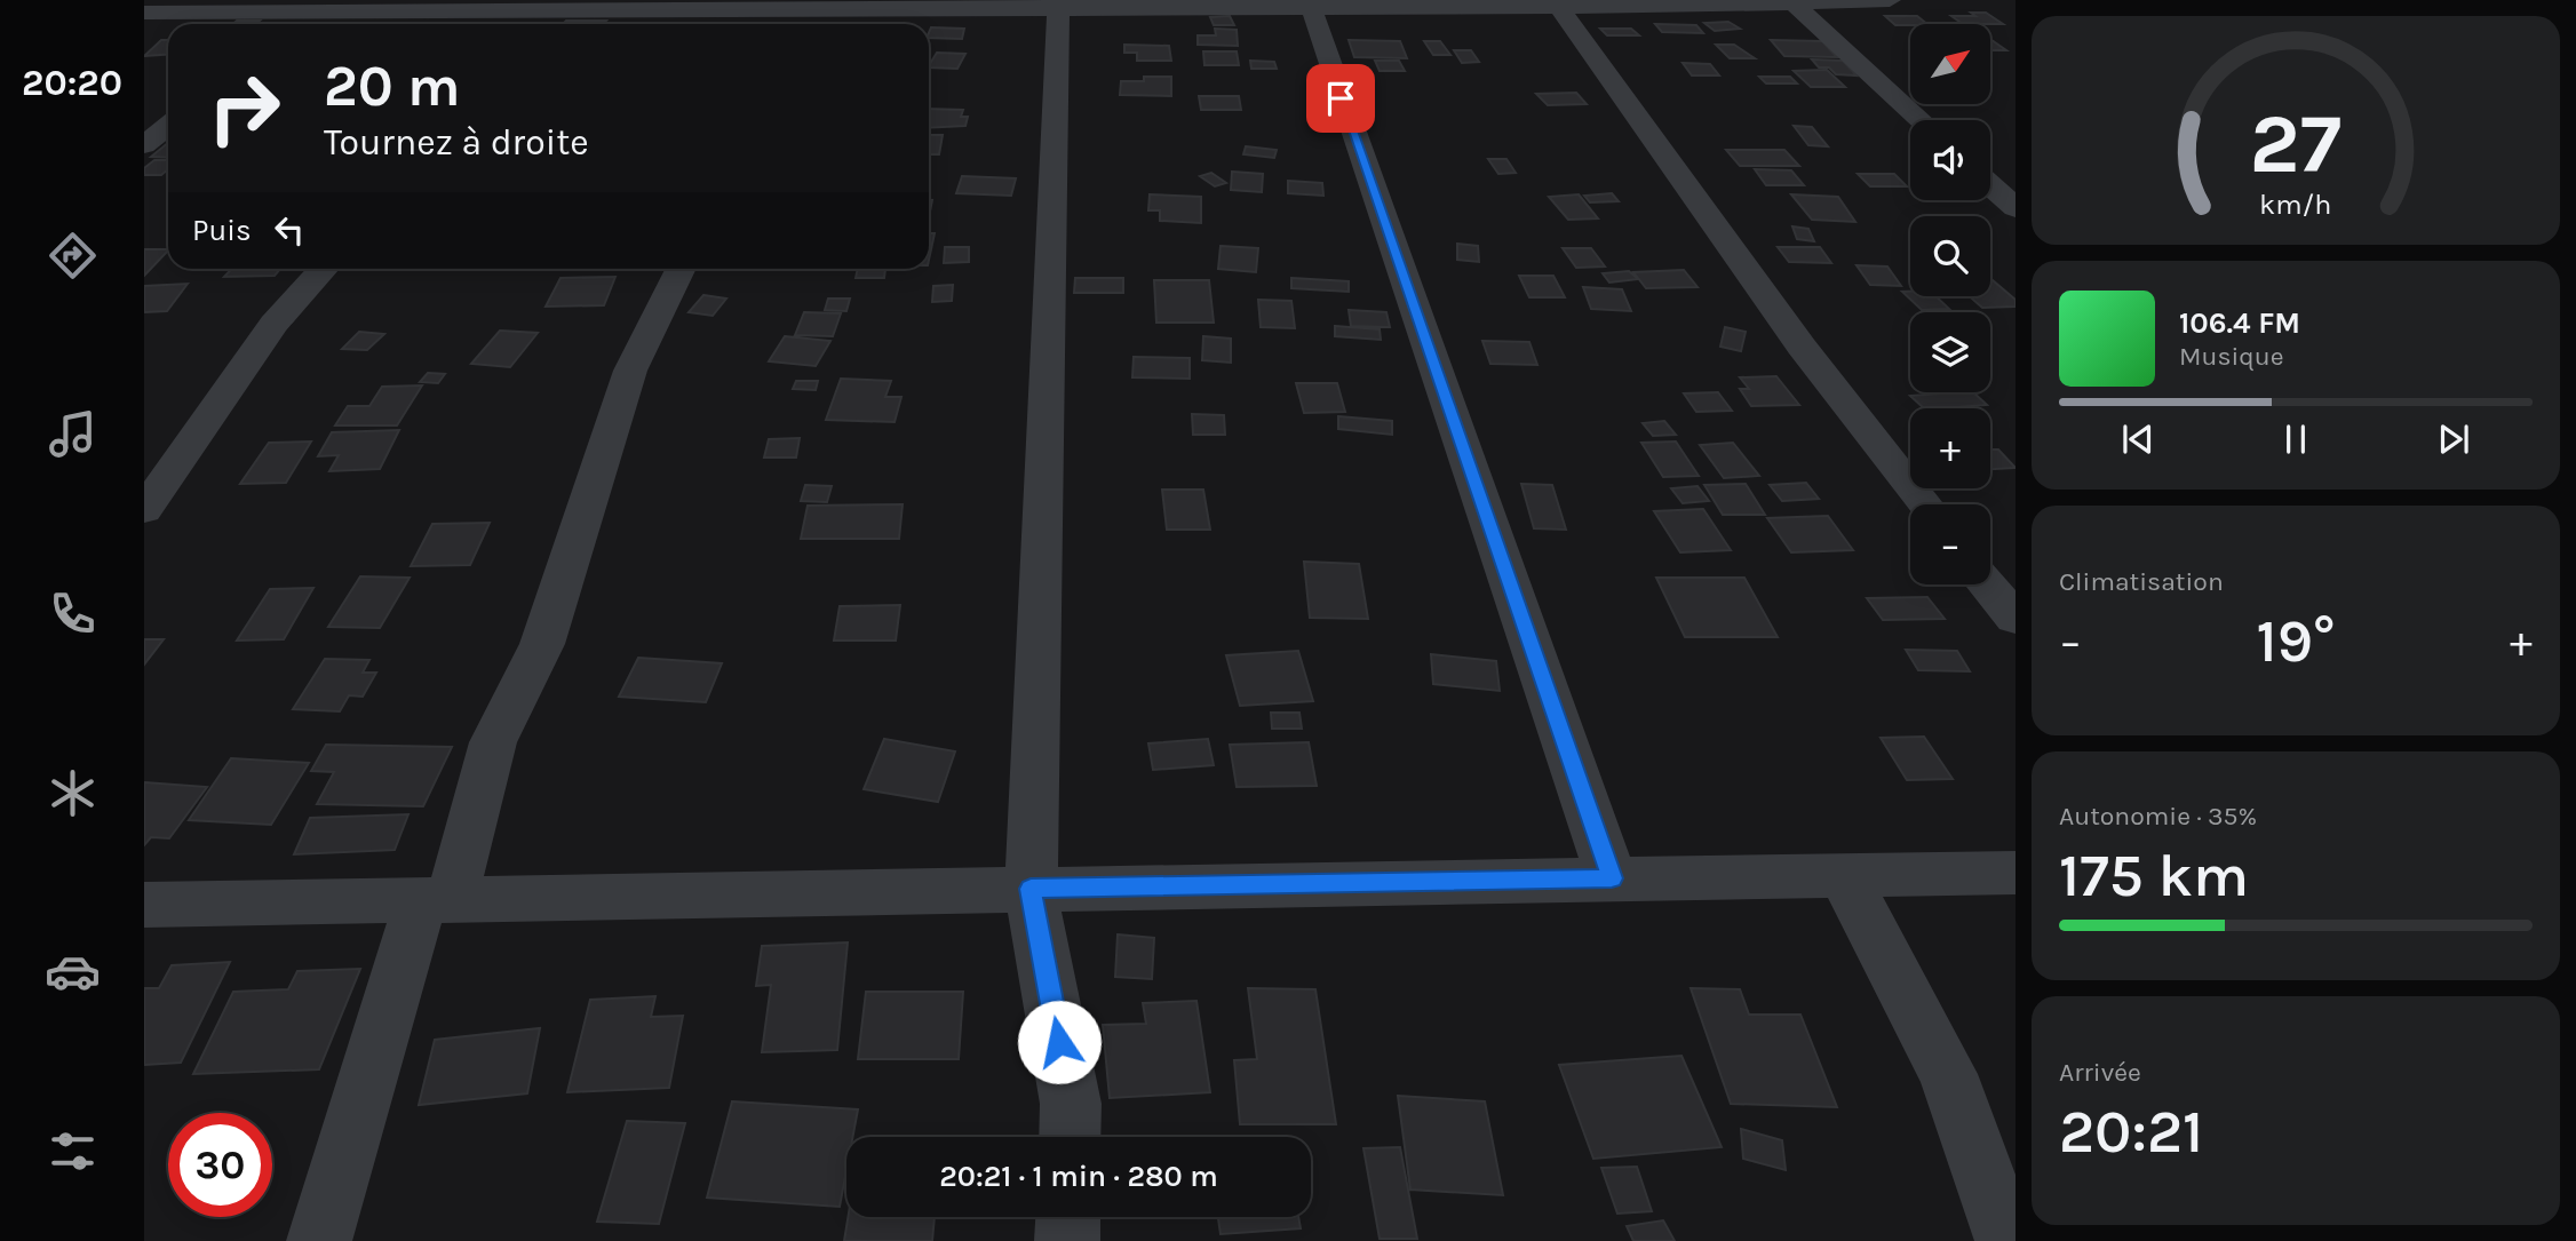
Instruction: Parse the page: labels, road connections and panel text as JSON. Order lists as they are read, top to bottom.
{
  "north": "top right",
  "page": {
    "tabs": "20:20",
    "map_buttons": ["+", "−"],
    "turn": ["20 m", "Tournez à droite"],
    "then": "Puis",
    "song": ["106.4 FM", "Musique"],
    "tile": [
      "Climatisation",
      ["Autonomie · 35%", "175 km"],
      ["Arrivée", "20:21"]
    ],
    "heat": ["−", "19°", "+"],
    "limit": "30",
    "trip": "20:21 · 1 min · 280 m",
    "gauge": ["27", "km/h"]
  }
}
